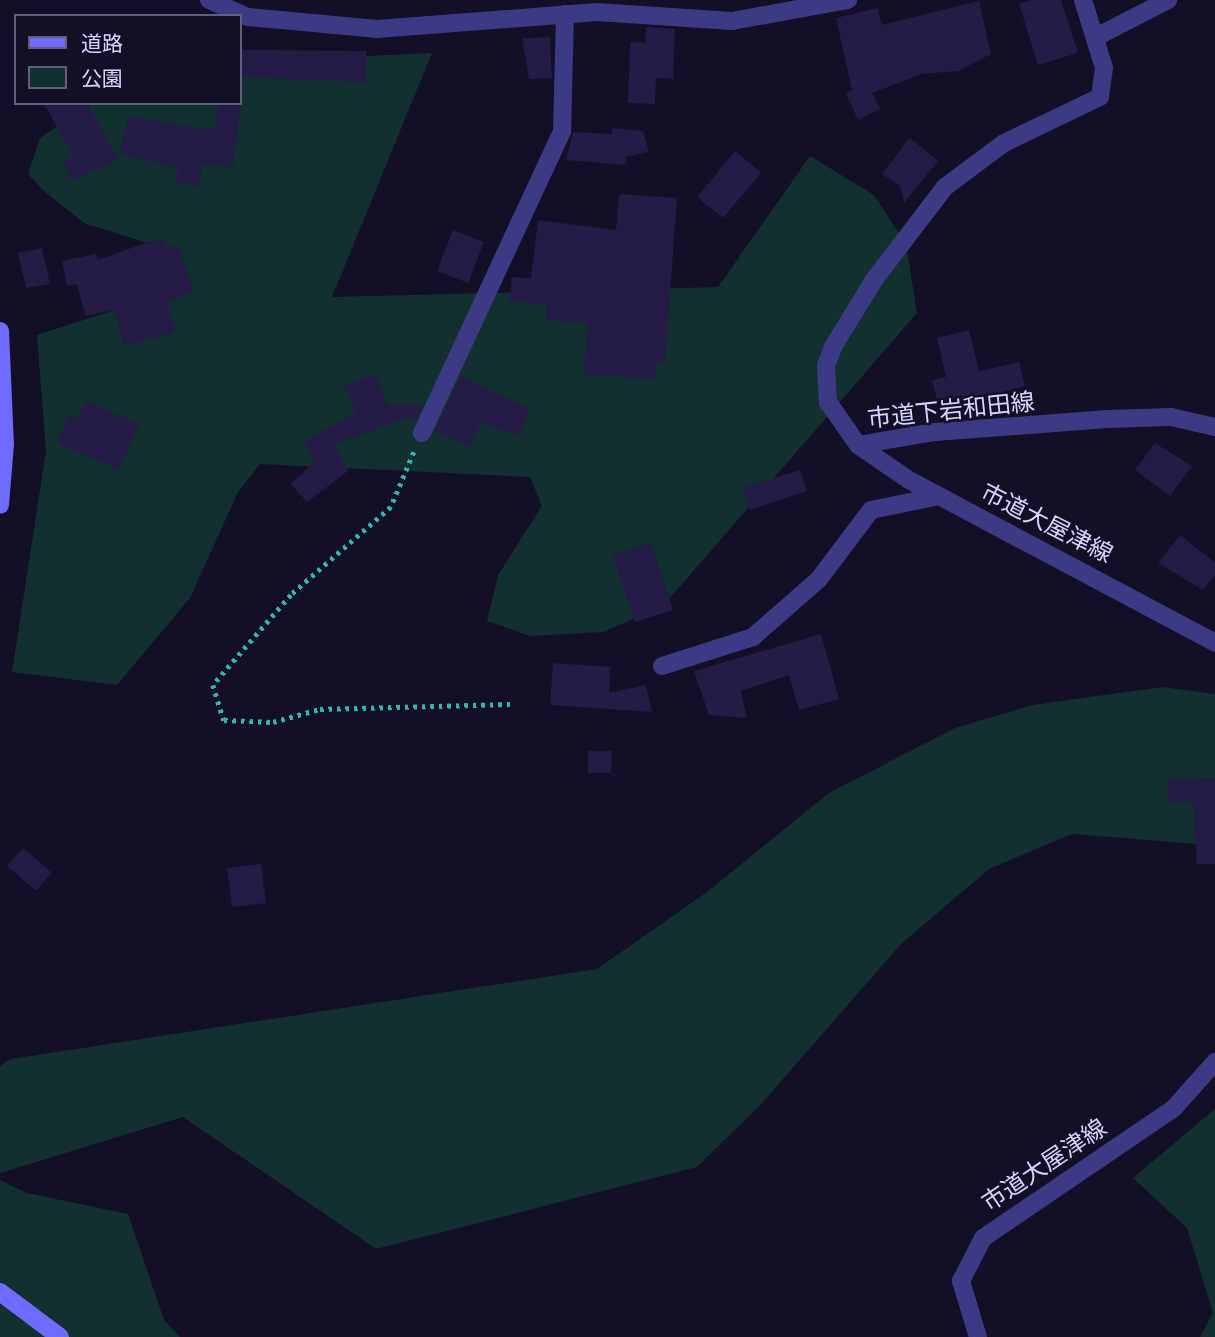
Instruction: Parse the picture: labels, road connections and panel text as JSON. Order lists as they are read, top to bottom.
{
  "streets": {
    "street": ["市道下岩和田線", "市道大屋津線"]
  },
  "crossings": [
    ["市道下岩和田線", "市道大屋津線"]
  ],
  "legend": ["道路", "公園"]
}
